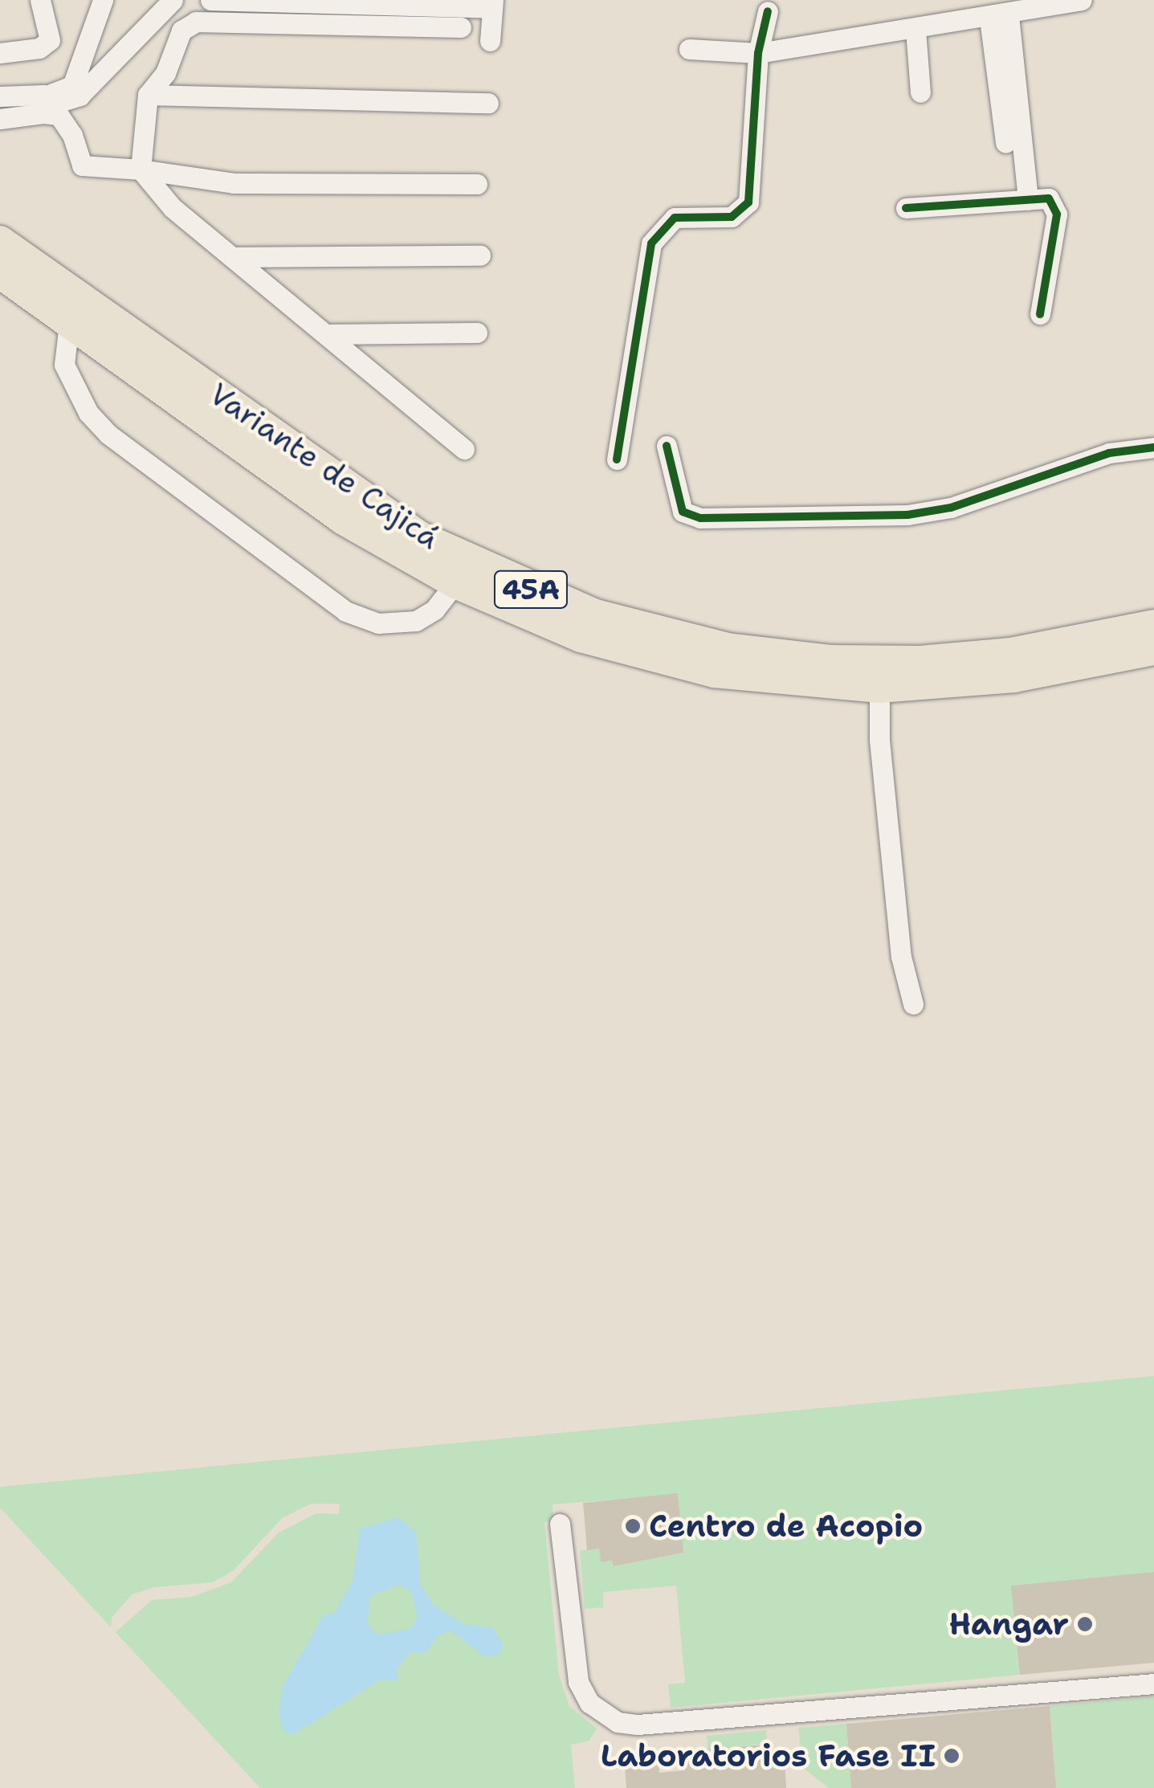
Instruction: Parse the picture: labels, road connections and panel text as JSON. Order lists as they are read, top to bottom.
{
  "streets": {
    "highway": ["Variante de Cajicá", "45A"]
  },
  "places": ["Centro de Acopio", "Hangar", "Laboratorios Fase II"]
}
